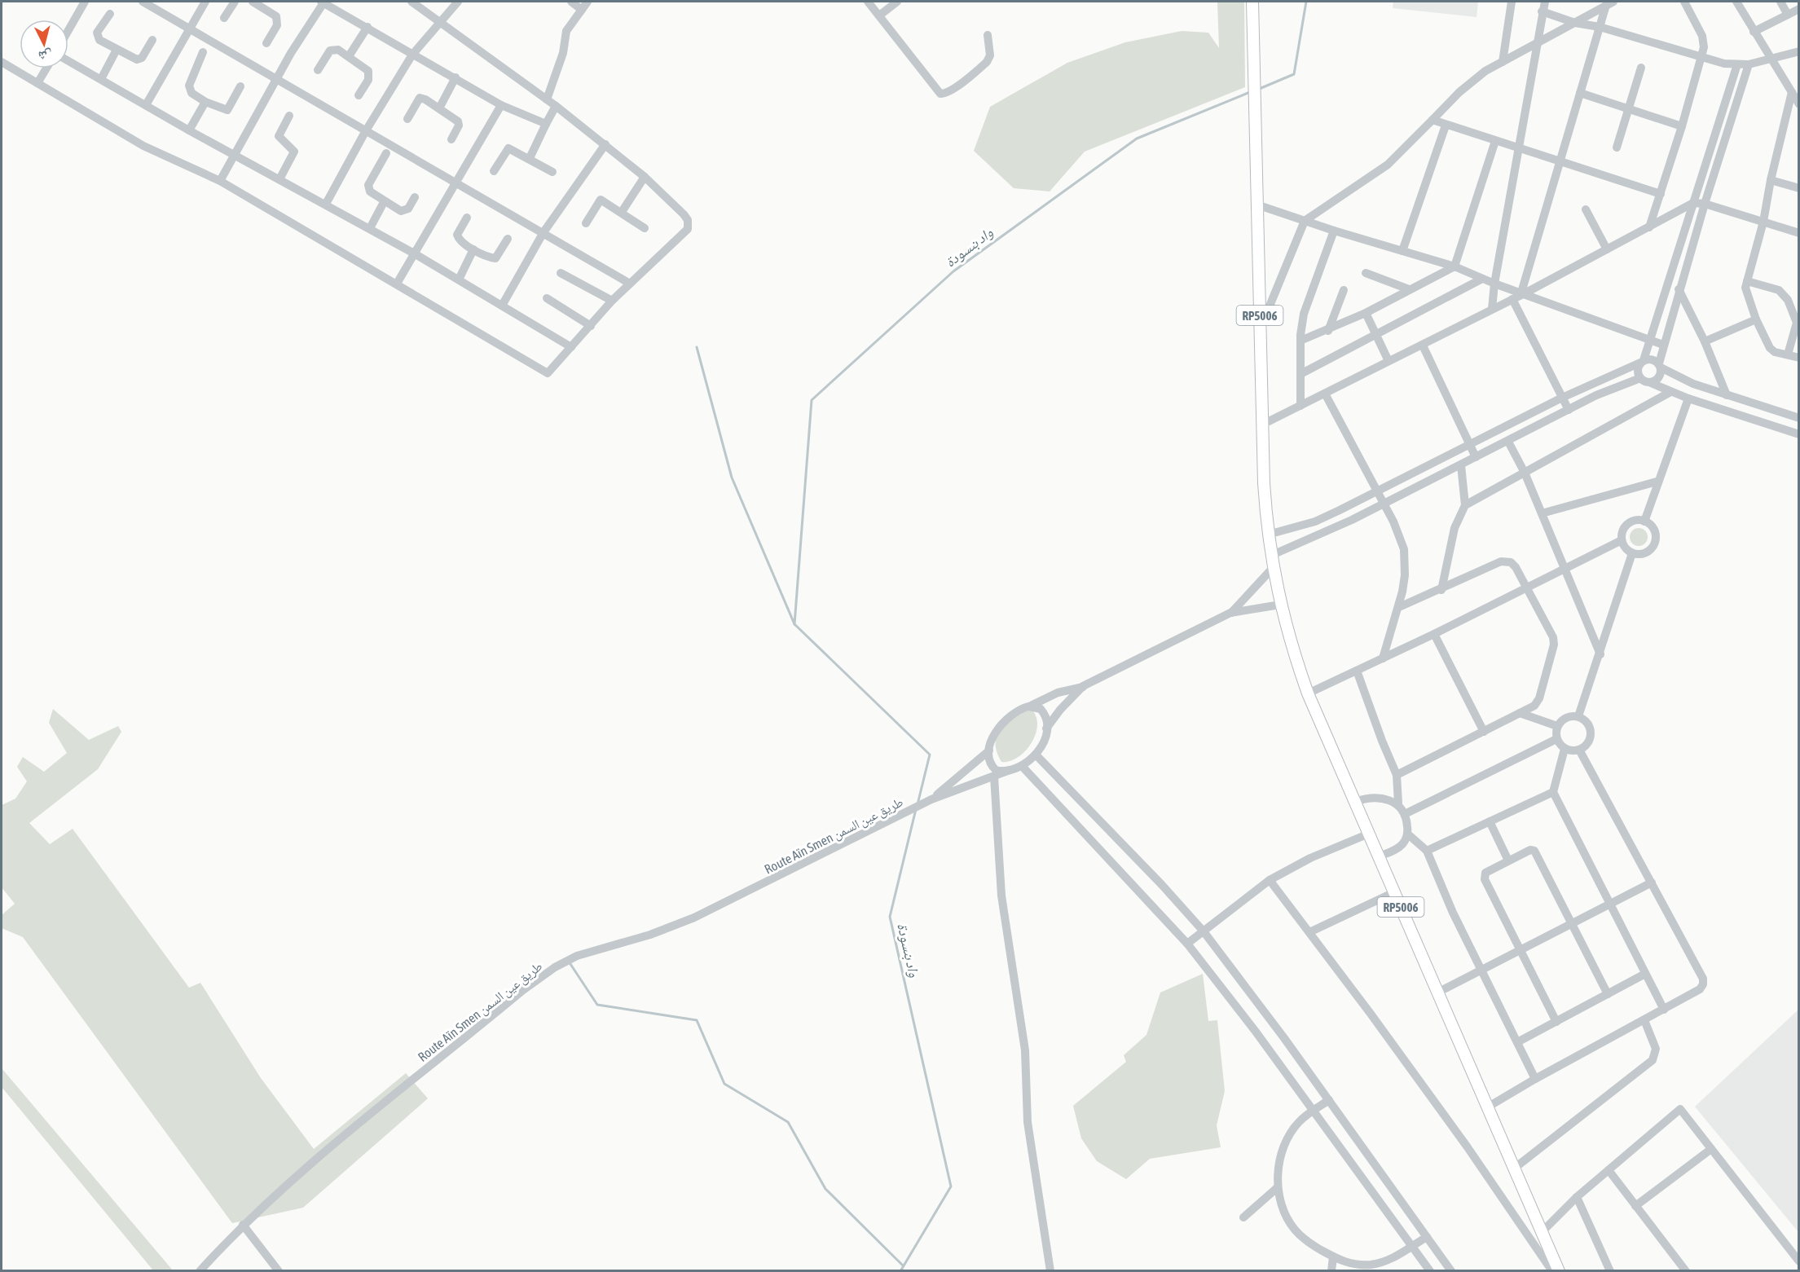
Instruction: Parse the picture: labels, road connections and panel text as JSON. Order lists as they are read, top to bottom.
{
  "streets": {
    "main road": ["RP5006"],
    "street": ["Route Aïn Smen طريق عين السمن"]
  },
  "water": ["واد بنسودة"],
  "north": "bottom"
}
